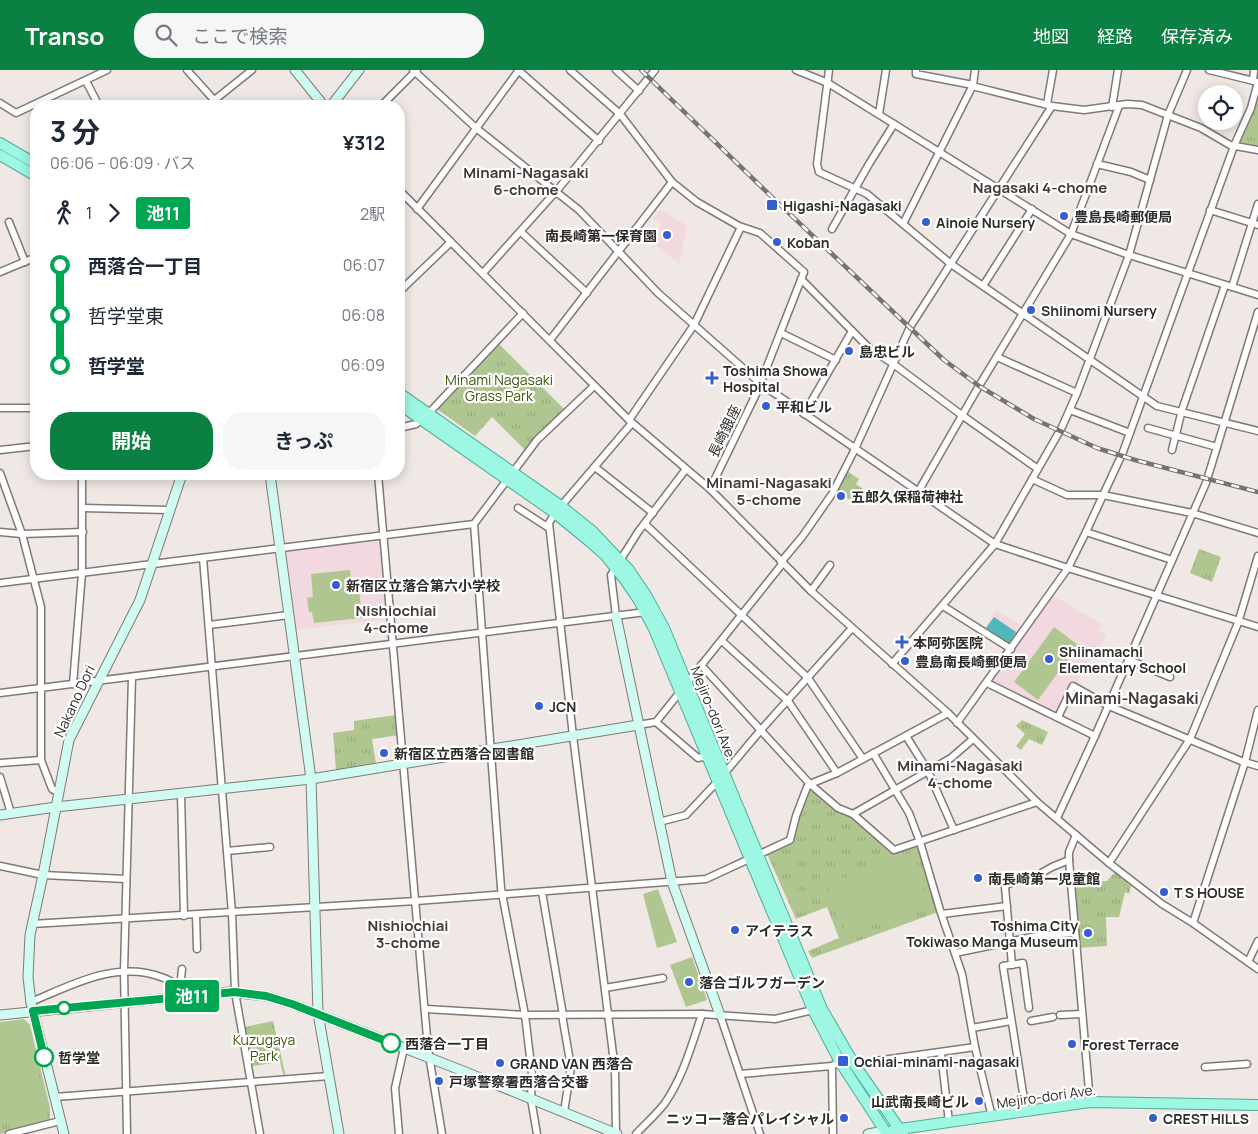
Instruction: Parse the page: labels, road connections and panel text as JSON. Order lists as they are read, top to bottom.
{
  "streets": {
    "main road": ["Mejiro-dori Ave."],
    "street": ["長崎銀座", "Nakano Dori"]
  },
  "districts": [
    "Minami-Nagasaki 6-chome",
    "Nagasaki 4-chome",
    "Minami-Nagasaki 5-chome",
    "Nishiochiai 4-chome",
    "Minami-Nagasaki",
    "Minami-Nagasaki 4-chome",
    "Nishiochiai 3-chome"
  ],
  "parks": ["Minami Nagasaki Grass Park", "Kuzugaya Park"],
  "places": {
    "transit": ["Higashi-Nagasaki", "Ochiai-minami-nagasaki"],
    "other": [
      "豊島長崎郵便局",
      "Ainoie Nursery",
      "南長崎第一保育園",
      "Koban",
      "Shiinomi Nursery",
      "島忠ビル",
      "平和ビル",
      "五郎久保稲荷神社",
      "新宿区立落合第六小学校",
      "Shiinamachi Elementary School",
      "豊島南長崎郵便局",
      "JCN",
      "新宿区立西落合図書館",
      "南長崎第一児童館",
      "T S HOUSE",
      "アイテラス",
      "Toshima City Tokiwaso Manga Museum",
      "落合ゴルフガーデン",
      "西落合一丁目",
      "Forest Terrace",
      "哲学堂",
      "GRAND VAN 西落合",
      "戸塚警察署西落合交番",
      "山武南長崎ビル",
      "ニッコー落合パレイシャル",
      "CREST HILLS"
    ],
    "health": ["Toshima Showa Hospital", "本阿弥医院"]
  },
  "lines": ["bus line 池11"],
  "page": {
    "header": "Transo",
    "search": "ここで検索",
    "nav": ["地図", "経路", "保存済み"],
    "on_map": "池11",
    "heading": ["3 分", "06:06 – 06:09 · バス", "¥312"],
    "legs": ["1", "池11", "2駅"],
    "list": [
      {
        "name": "西落合一丁目",
        "value": "06:07"
      },
      {
        "name": "哲学堂東",
        "value": "06:08"
      },
      {
        "name": "哲学堂",
        "value": "06:09"
      }
    ],
    "buttons": ["開始", "きっぷ"]
  }
}
